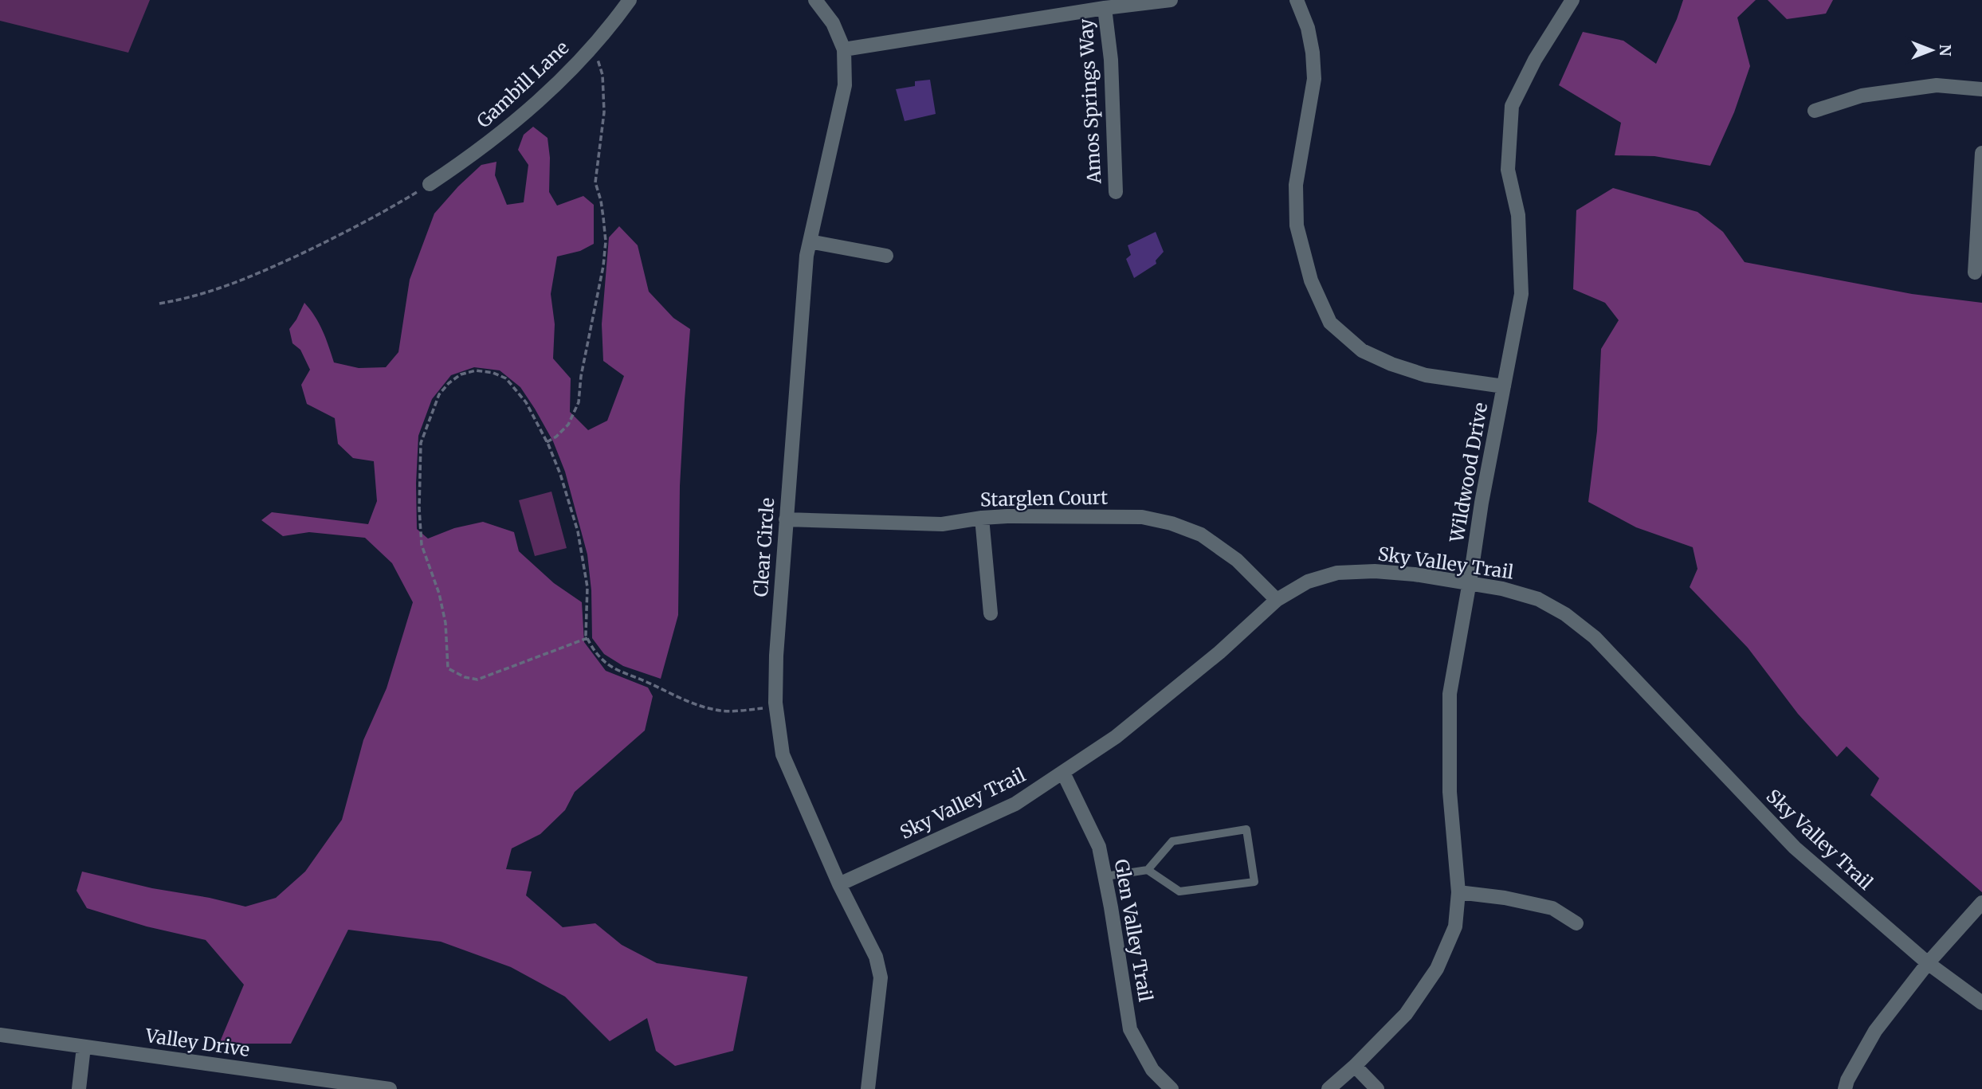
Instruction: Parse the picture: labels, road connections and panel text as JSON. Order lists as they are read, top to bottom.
{
  "streets": {
    "street": [
      "Gambill Lane",
      "Amos Springs Way",
      "Wildwood Drive",
      "Starglen Court",
      "Clear Circle",
      "Sky Valley Trail",
      "Glen Valley Trail",
      "Valley Drive"
    ]
  },
  "crossings": [
    ["Wildwood Drive", "Sky Valley Trail"],
    ["Starglen Court", "Clear Circle"],
    ["Starglen Court", "Sky Valley Trail"],
    ["Clear Circle", "Sky Valley Trail"],
    ["Sky Valley Trail", "Glen Valley Trail"]
  ],
  "north": "right"
}
